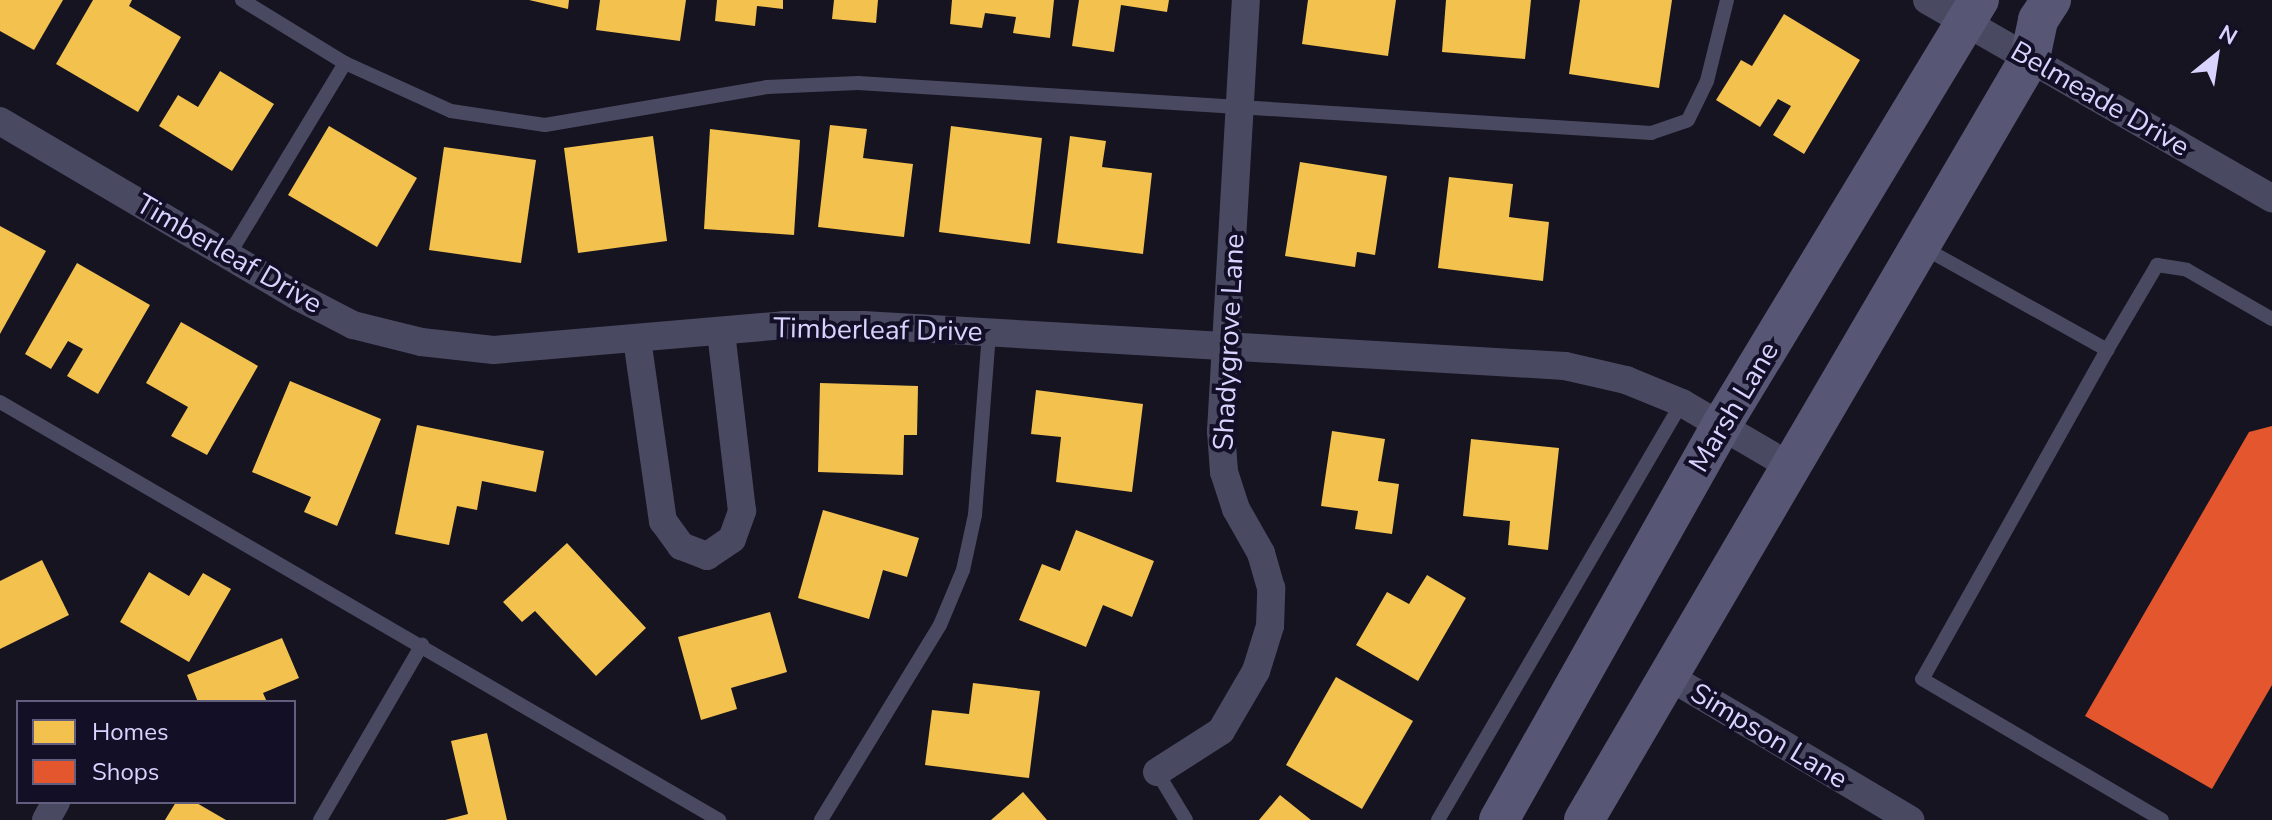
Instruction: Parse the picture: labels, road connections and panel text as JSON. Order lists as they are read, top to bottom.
{
  "streets": {
    "main road": ["Marsh Lane"],
    "street": [
      "Belmeade Drive",
      "Timberleaf Drive",
      "Shadygrove Lane",
      "Simpson Lane"
    ]
  },
  "crossings": [
    ["Belmeade Drive", "Marsh Lane"],
    ["Timberleaf Drive", "Shadygrove Lane"],
    ["Timberleaf Drive", "Marsh Lane"]
  ],
  "legend": ["Homes", "Shops"],
  "north": "top right"
}
